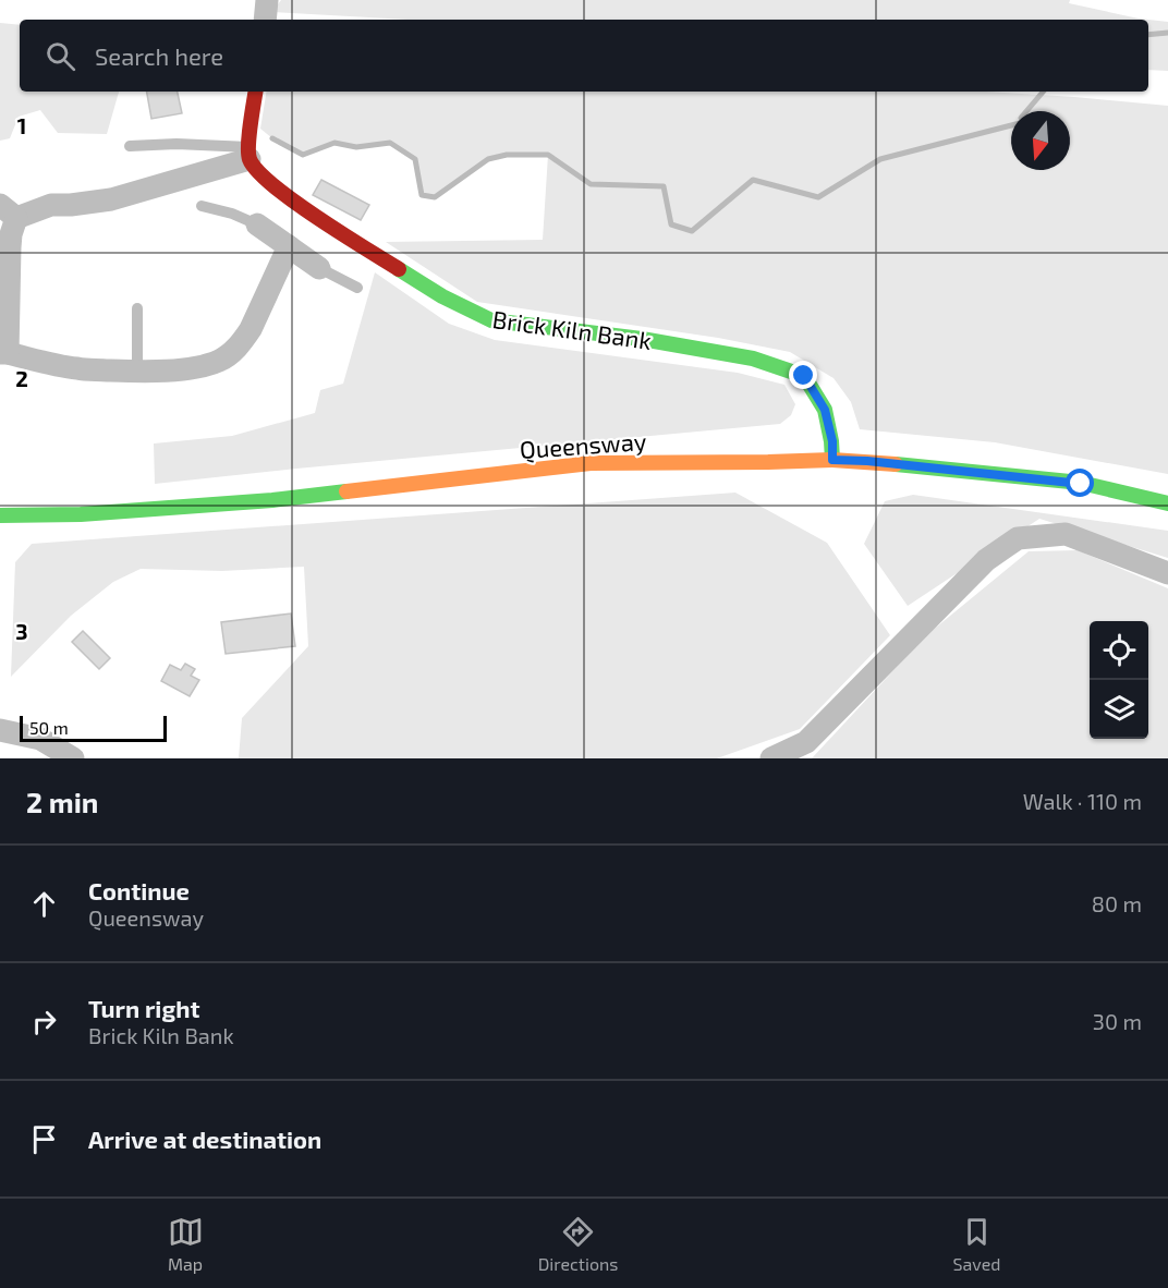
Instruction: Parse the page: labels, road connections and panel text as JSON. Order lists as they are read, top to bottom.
{
  "streets": {
    "main road": ["Brick Kiln Bank", "Queensway"]
  },
  "crossings": [
    ["Brick Kiln Bank", "Queensway"]
  ],
  "scale_bar": "50 m",
  "north": "bottom",
  "page": {
    "search": "Search here",
    "scale": "50 m",
    "heading": ["2 min", "Walk · 110 m"],
    "list": [
      ["Continue", "Queensway", "80 m"],
      ["Turn right", "Brick Kiln Bank", "30 m"],
      "Arrive at destination"
    ],
    "nav": ["Map", "Directions", "Saved"]
  },
  "grid": {
    "rows": ["1", "2", "3"]
  }
}
